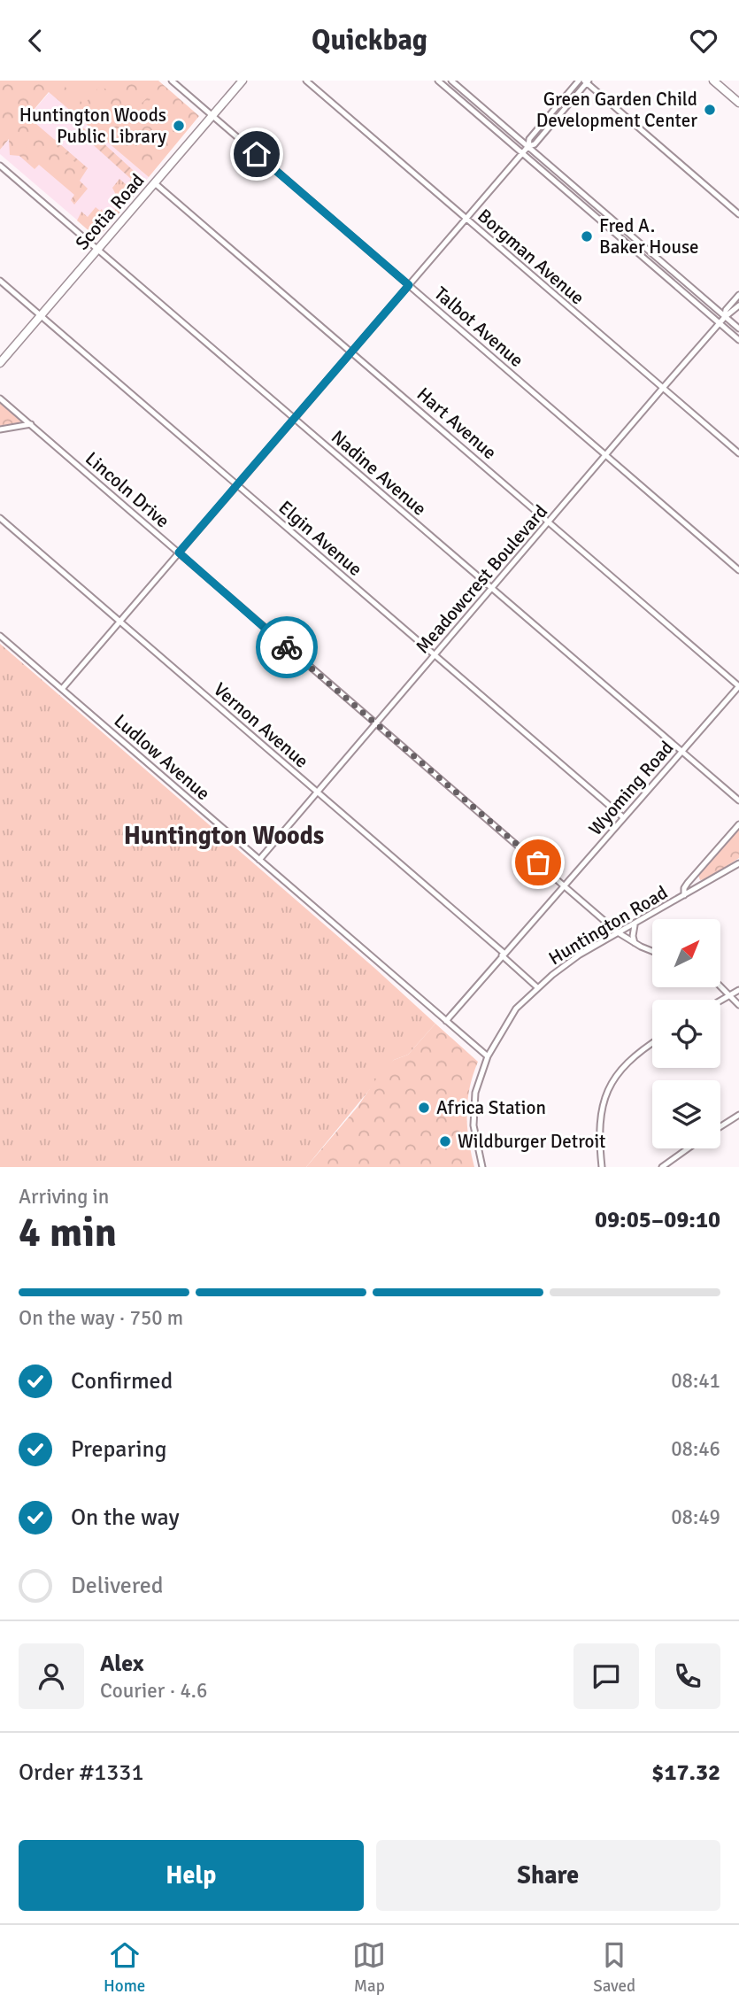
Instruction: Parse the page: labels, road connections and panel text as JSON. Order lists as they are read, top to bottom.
{
  "streets": {
    "street": [
      "Scotia Road",
      "Borgman Avenue",
      "Talbot Avenue",
      "Hart Avenue",
      "Nadine Avenue",
      "Lincoln Drive",
      "Elgin Avenue",
      "Meadowcrest Boulevard",
      "Vernon Avenue",
      "Ludlow Avenue",
      "Wyoming Road",
      "Huntington Road"
    ]
  },
  "crossings": [
    ["Scotia Road", "Talbot Avenue"],
    ["Scotia Road", "Hart Avenue"],
    ["Scotia Road", "Nadine Avenue"],
    ["Scotia Road", "Elgin Avenue"],
    ["Borgman Avenue", "Meadowcrest Boulevard"],
    ["Talbot Avenue", "Meadowcrest Boulevard"],
    ["Hart Avenue", "Meadowcrest Boulevard"],
    ["Hart Avenue", "Wyoming Road"],
    ["Nadine Avenue", "Meadowcrest Boulevard"],
    ["Nadine Avenue", "Wyoming Road"],
    ["Lincoln Drive", "Meadowcrest Boulevard"],
    ["Lincoln Drive", "Wyoming Road"],
    ["Lincoln Drive", "Huntington Road"],
    ["Elgin Avenue", "Meadowcrest Boulevard"],
    ["Elgin Avenue", "Wyoming Road"],
    ["Meadowcrest Boulevard", "Vernon Avenue"],
    ["Meadowcrest Boulevard", "Ludlow Avenue"],
    ["Vernon Avenue", "Wyoming Road"],
    ["Vernon Avenue", "Huntington Road"],
    ["Ludlow Avenue", "Wyoming Road"],
    ["Ludlow Avenue", "Huntington Road"]
  ],
  "districts": ["Huntington Woods"],
  "places": [
    "Green Garden Child Development Center",
    "Huntington Woods Public Library",
    "Fred A. Baker House",
    "Africa Station",
    "Wildburger Detroit"
  ],
  "north": "top right",
  "page": {
    "header": "Quickbag",
    "heading": ["4 min", "Arriving in", "09:05–09:10"],
    "panel": [
      "Alex",
      "Courier · 4.6",
      "Order #1331",
      "$17.32"
    ],
    "bar": "On the way · 750 m",
    "list": [
      ["Confirmed", "08:41"],
      ["Preparing", "08:46"],
      ["On the way", "08:49"],
      "Delivered"
    ],
    "buttons": ["Help", "Share"],
    "tabs": ["Home", "Map", "Saved"]
  }
}
